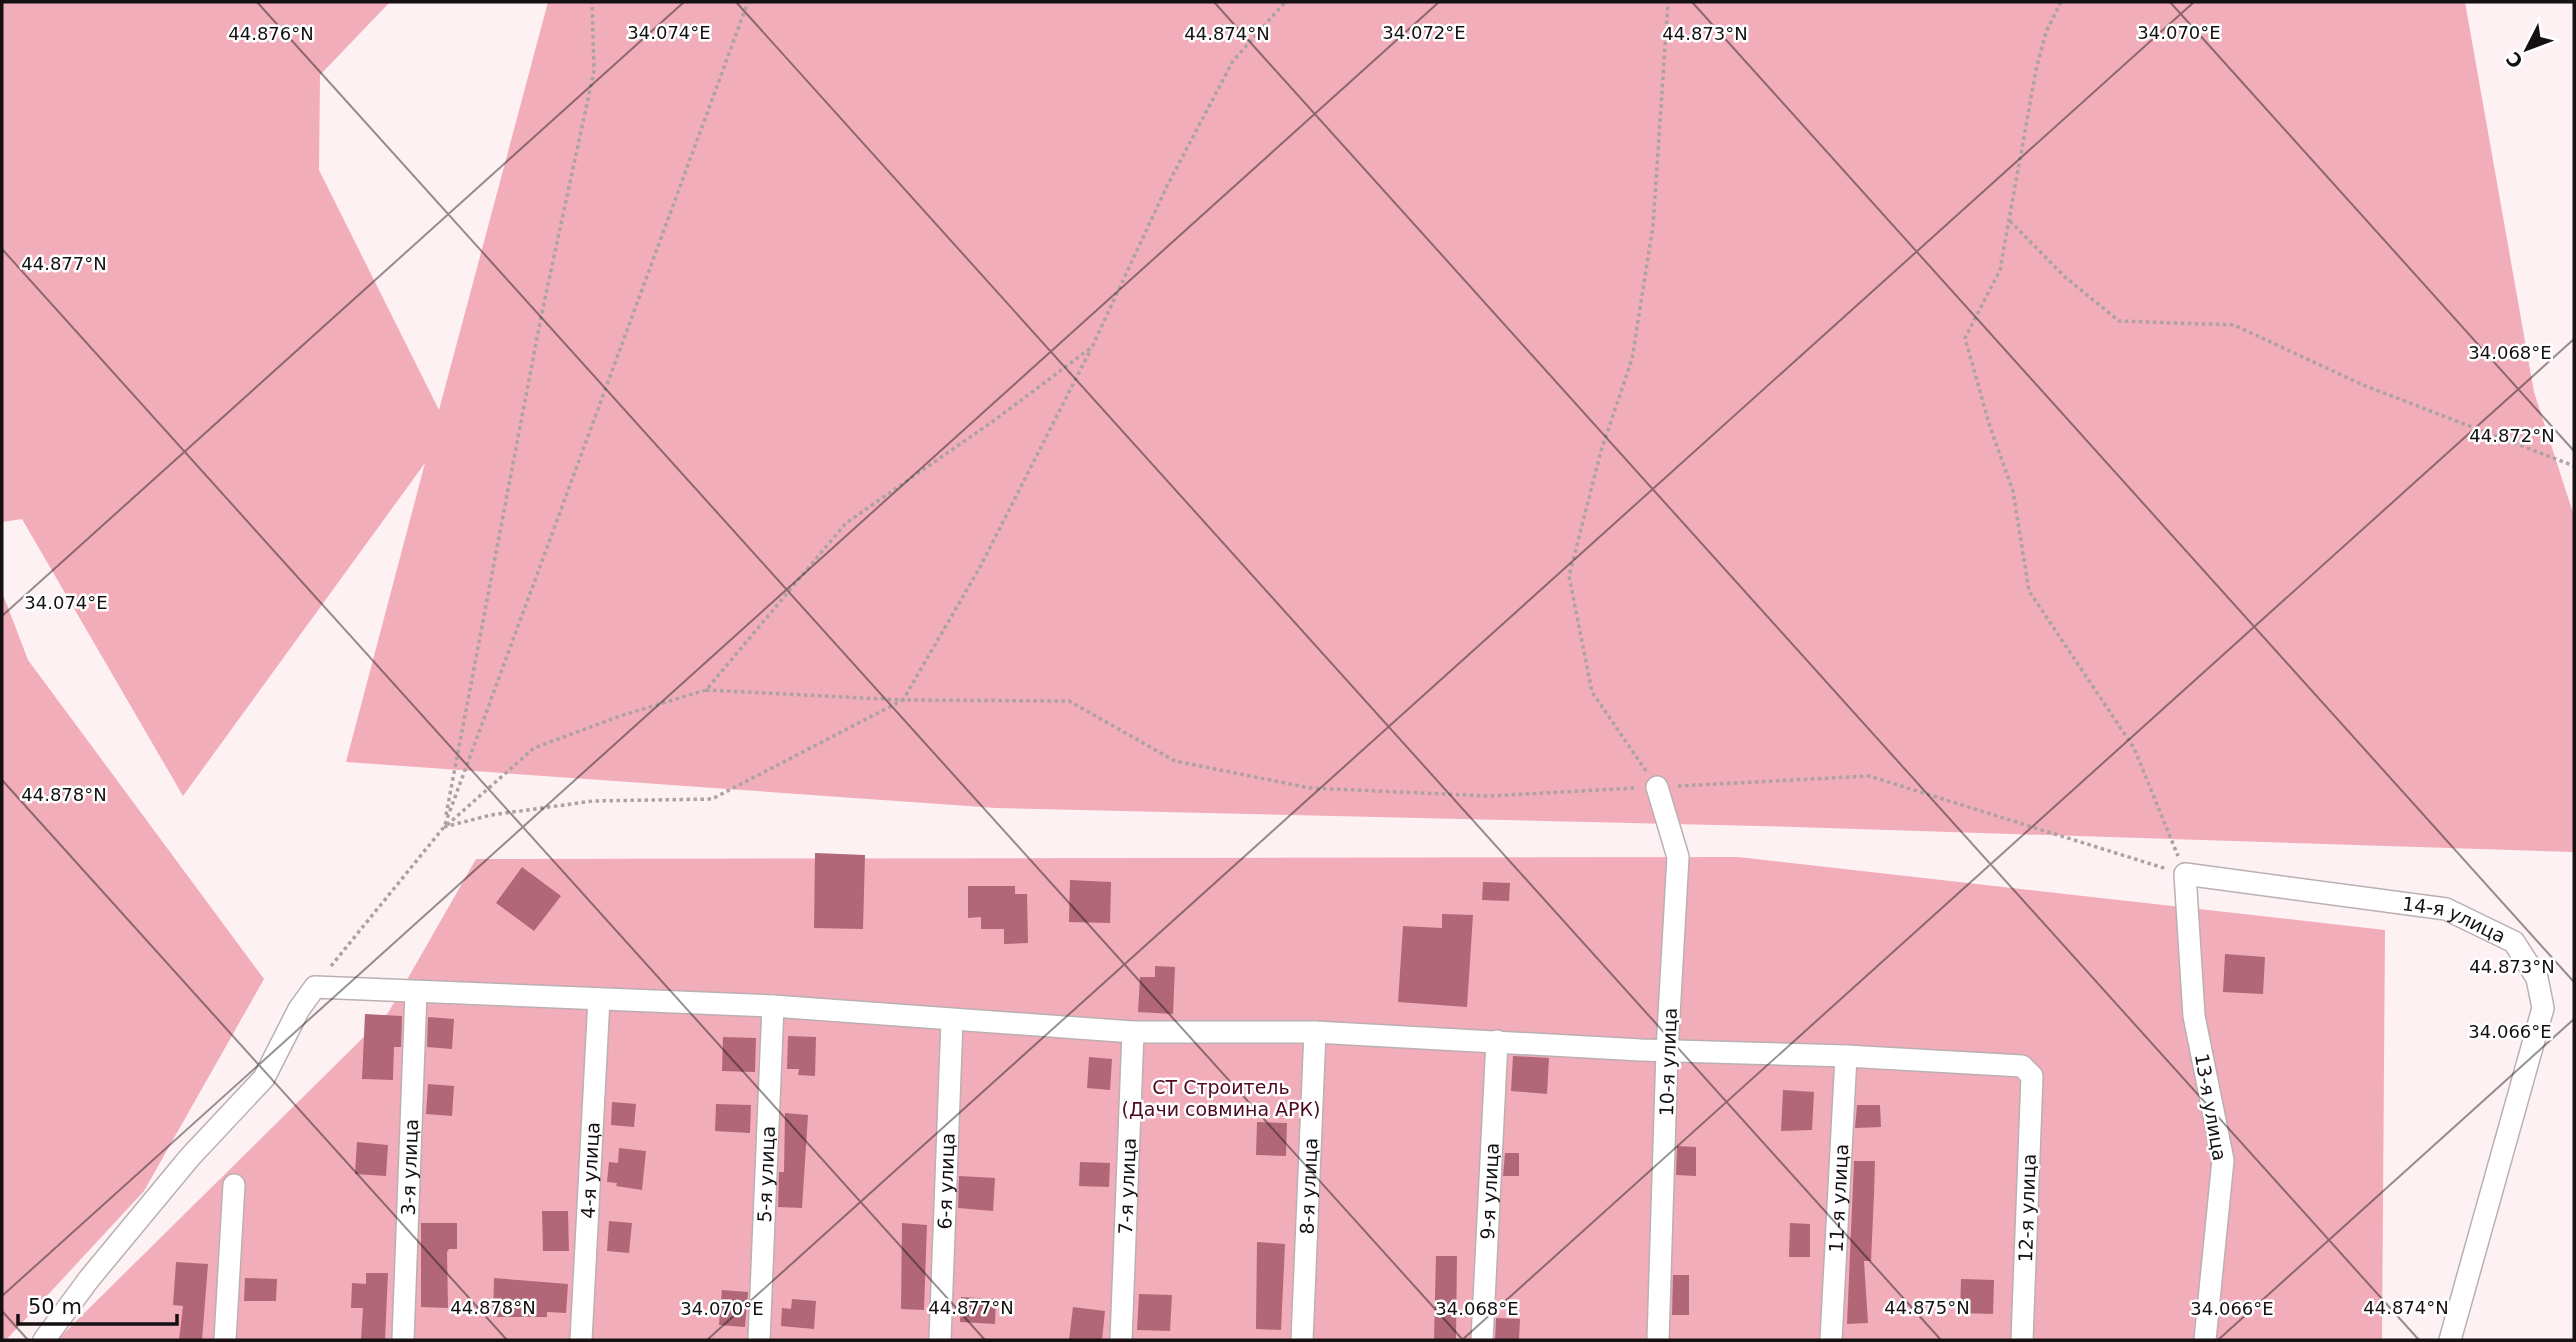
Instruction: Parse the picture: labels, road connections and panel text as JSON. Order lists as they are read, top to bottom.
{
  "streets": {
    "street": [
      "14-я улица",
      "10-я улица",
      "13-я улица",
      "3-я улица",
      "4-я улица",
      "5-я улица",
      "6-я улица",
      "7-я улица",
      "8-я улица",
      "9-я улица",
      "11-я улица",
      "12-я улица"
    ]
  },
  "crossings": [
    ["14-я улица", "13-я улица"],
    ["11-я улица", "12-я улица"]
  ],
  "parks": ["СТ Строитель (Дачи совмина АРК)"],
  "scale_bar": "50 m",
  "north": "bottom left",
  "coordinates": [
    "34.074°E",
    "34.072°E",
    "34.070°E",
    "44.876°N",
    "44.874°N",
    "44.873°N",
    "44.877°N",
    "34.068°E",
    "44.872°N",
    "44.878°N",
    "34.066°E",
    "44.875°N"
  ]
}
